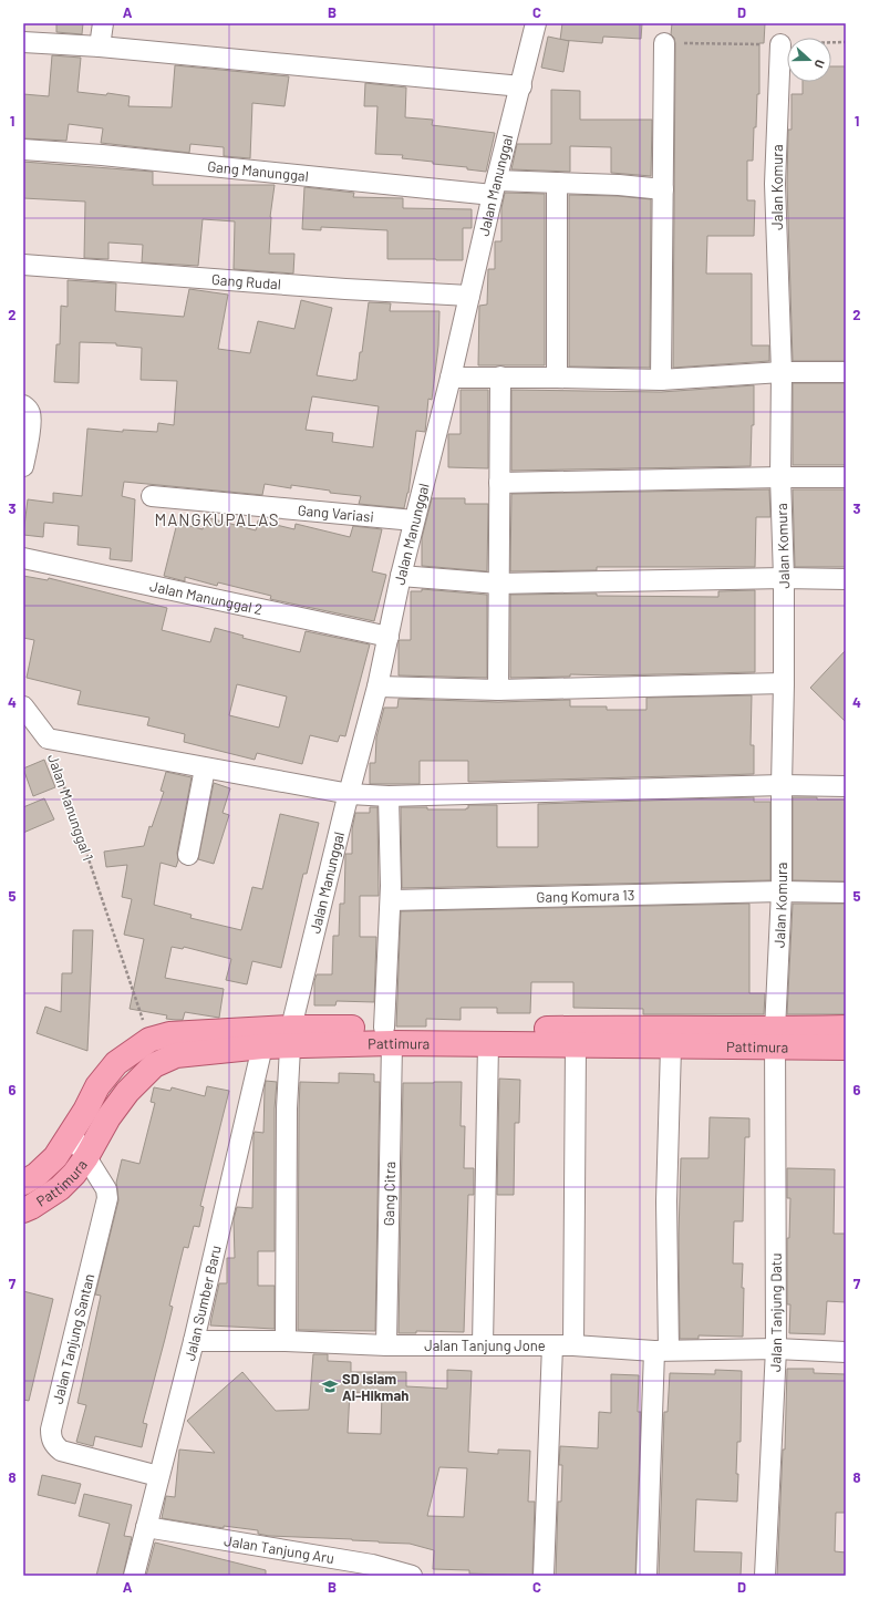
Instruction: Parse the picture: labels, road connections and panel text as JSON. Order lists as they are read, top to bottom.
{
  "streets": {
    "main road": ["Pattimura"],
    "street": [
      "Gang Manunggal",
      "Jalan Manunggal",
      "Jalan Komura",
      "Gang Rudal",
      "Gang Variasi",
      "Jalan Manunggal 2",
      "Jalan Manunggal 1",
      "Gang Komura 13",
      "Gang Citra",
      "Jalan Sumber Baru",
      "Jalan Tanjung Datu",
      "Jalan Tanjung Santan",
      "Jalan Tanjung Jone",
      "Jalan Tanjung Aru"
    ]
  },
  "crossings": [
    ["Gang Manunggal", "Jalan Manunggal"],
    ["Jalan Manunggal", "Gang Rudal"],
    ["Jalan Manunggal", "Gang Variasi"],
    ["Jalan Manunggal", "Jalan Manunggal 2"],
    ["Jalan Manunggal", "Jalan Manunggal 1"],
    ["Jalan Manunggal", "Pattimura"],
    ["Jalan Manunggal", "Jalan Tanjung Jone"],
    ["Jalan Komura", "Jalan Manunggal 1"],
    ["Jalan Komura", "Gang Komura 13"],
    ["Jalan Komura", "Pattimura"],
    ["Jalan Komura", "Jalan Tanjung Datu"],
    ["Jalan Manunggal 1", "Pattimura"],
    ["Jalan Manunggal 1", "Gang Citra"],
    ["Gang Komura 13", "Gang Citra"],
    ["Pattimura", "Gang Citra"],
    ["Pattimura", "Jalan Sumber Baru"],
    ["Pattimura", "Jalan Tanjung Datu"],
    ["Pattimura", "Jalan Tanjung Santan"],
    ["Gang Citra", "Jalan Tanjung Jone"],
    ["Jalan Sumber Baru", "Jalan Tanjung Santan"],
    ["Jalan Sumber Baru", "Jalan Tanjung Jone"],
    ["Jalan Sumber Baru", "Jalan Tanjung Aru"],
    ["Jalan Tanjung Datu", "Jalan Tanjung Jone"]
  ],
  "districts": ["MANGKUPALAS"],
  "places": {
    "school or university": ["SD Islam Al-Hikmah"]
  },
  "north": "right",
  "grid": {
    "columns": [
      "A",
      "B",
      "C",
      "D"
    ],
    "rows": [
      "1",
      "2",
      "3",
      "4",
      "5",
      "6",
      "7",
      "8"
    ]
  }
}
